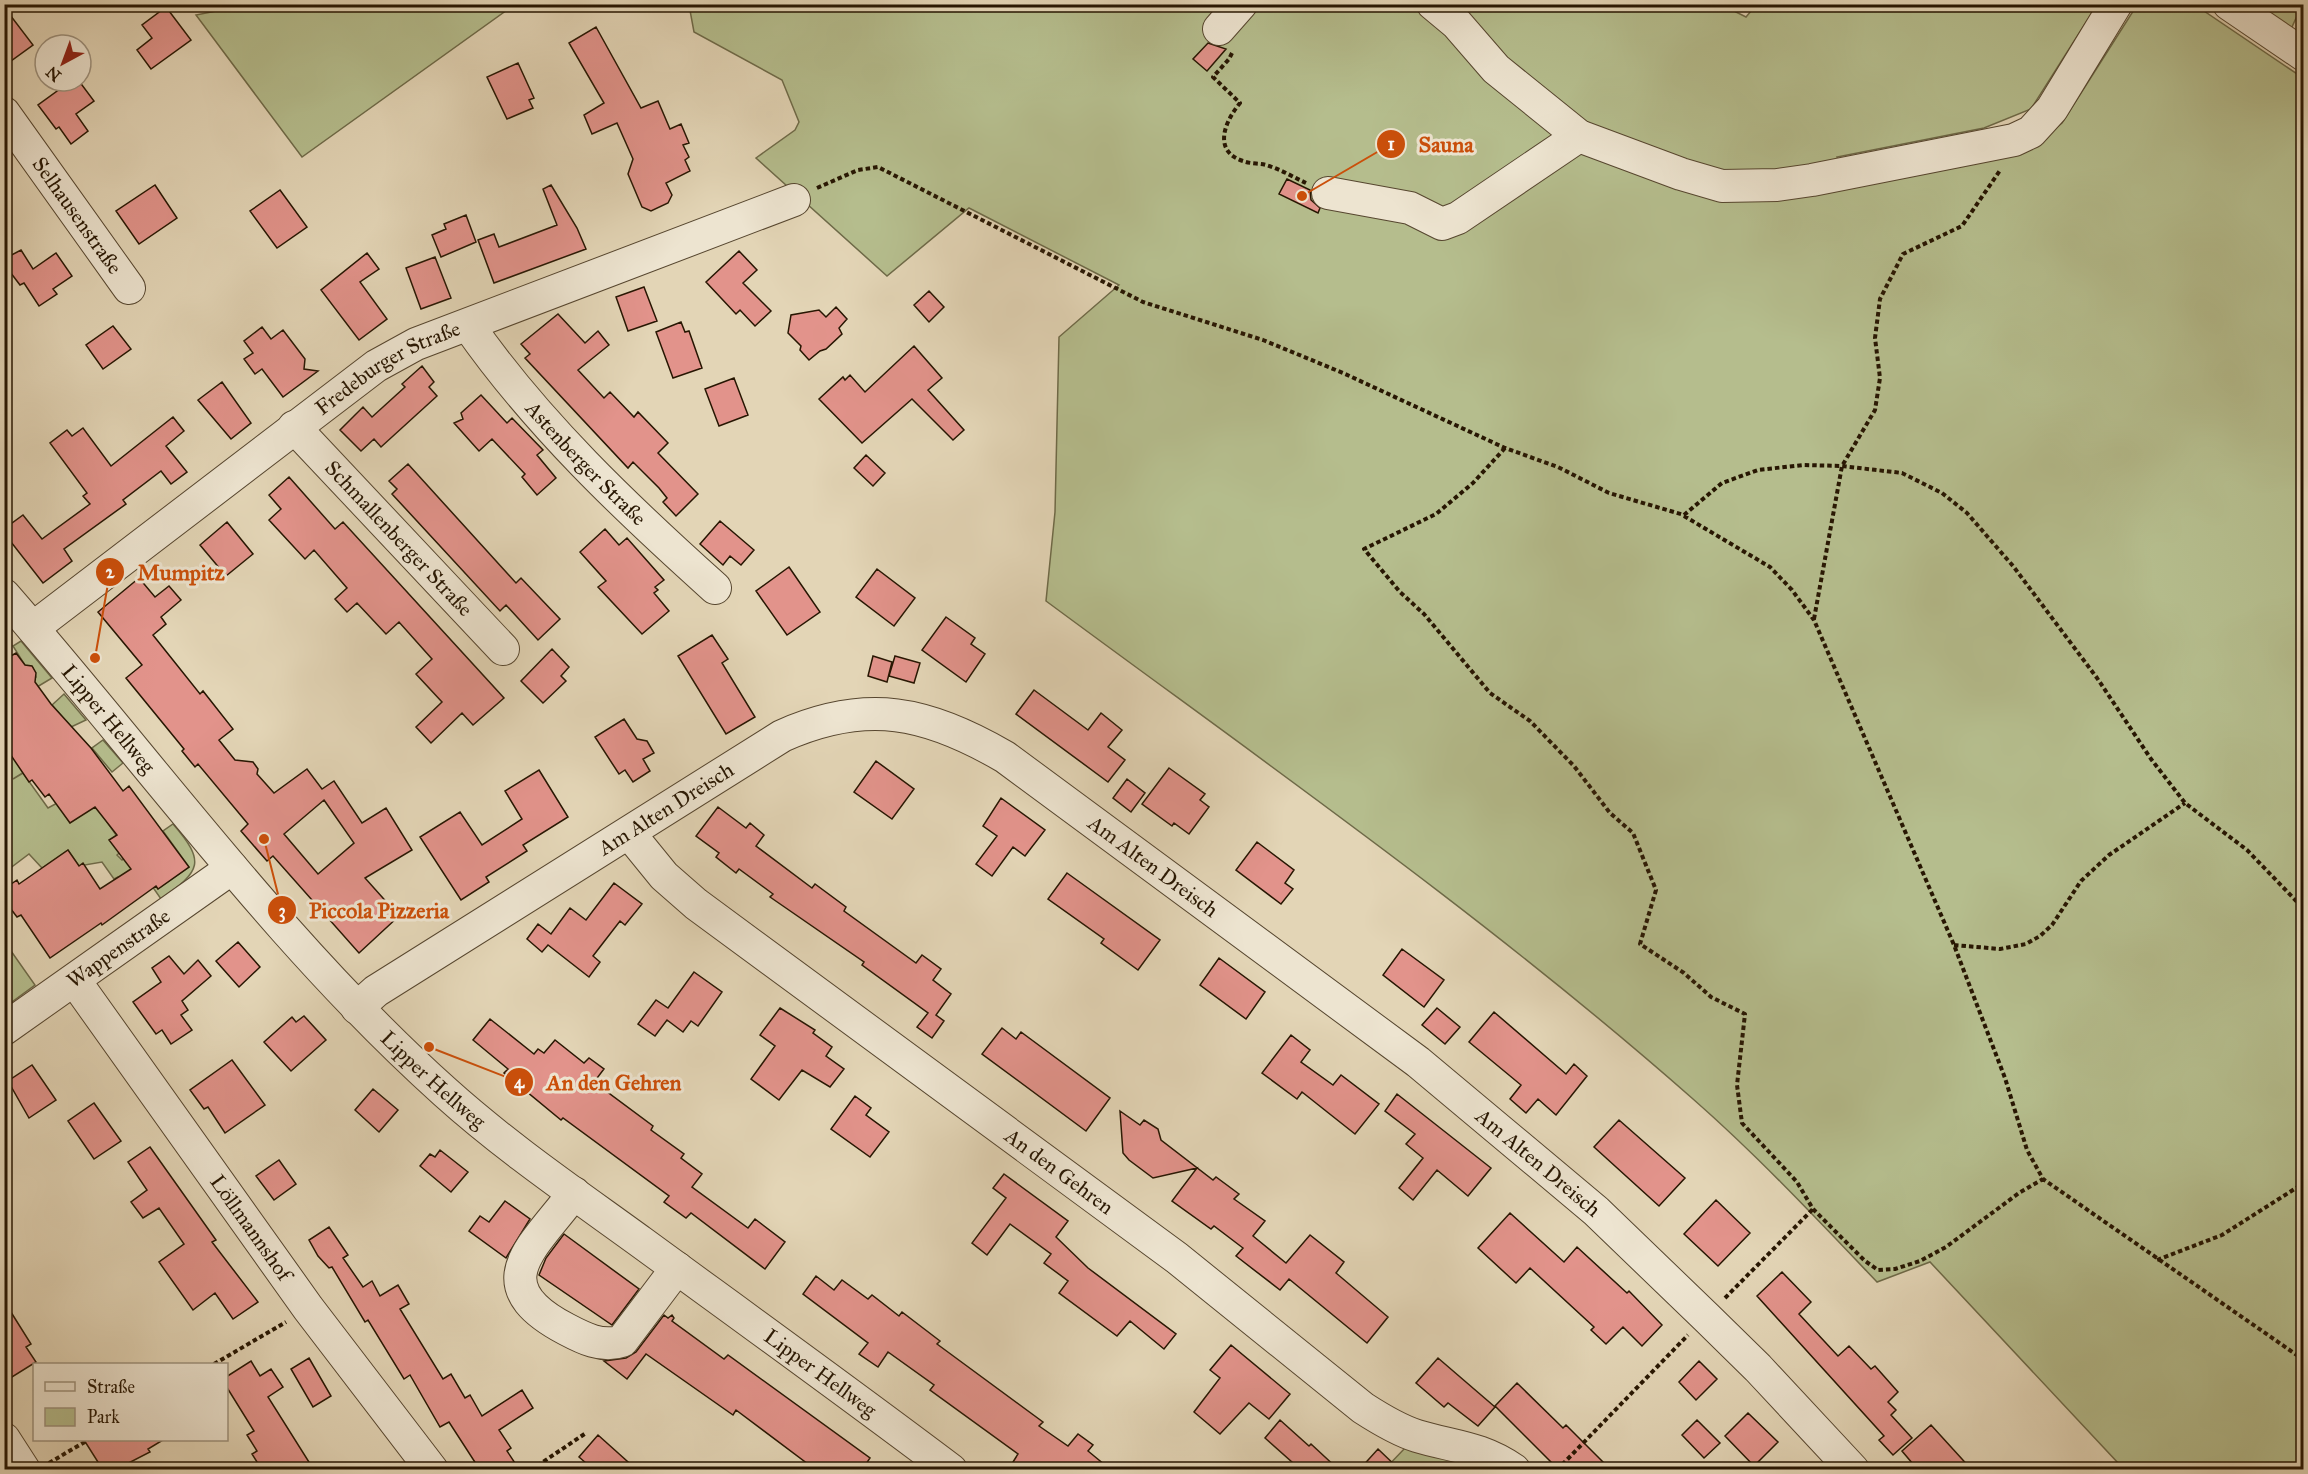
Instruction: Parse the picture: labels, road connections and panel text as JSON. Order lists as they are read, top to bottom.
{
  "streets": {
    "street": [
      "Selhausenstraße",
      "Fredeburger Straße",
      "Astenberger Straße",
      "Schmallenberger Straße",
      "Lipper Hellweg",
      "Am Alten Dreisch",
      "Wappenstraße",
      "An den Gehren",
      "Löllmannshof"
    ]
  },
  "crossings": [
    ["Fredeburger Straße", "Astenberger Straße"],
    ["Fredeburger Straße", "Schmallenberger Straße"],
    ["Fredeburger Straße", "Lipper Hellweg"],
    ["Lipper Hellweg", "Am Alten Dreisch"],
    ["Lipper Hellweg", "Wappenstraße"],
    ["Am Alten Dreisch", "An den Gehren"],
    ["Wappenstraße", "Löllmannshof"]
  ],
  "places": [
    "Sauna",
    "Mumpitz",
    "Piccola Pizzeria",
    "An den Gehren"
  ],
  "legend": ["Straße", "Park"],
  "north": "bottom left"
}
